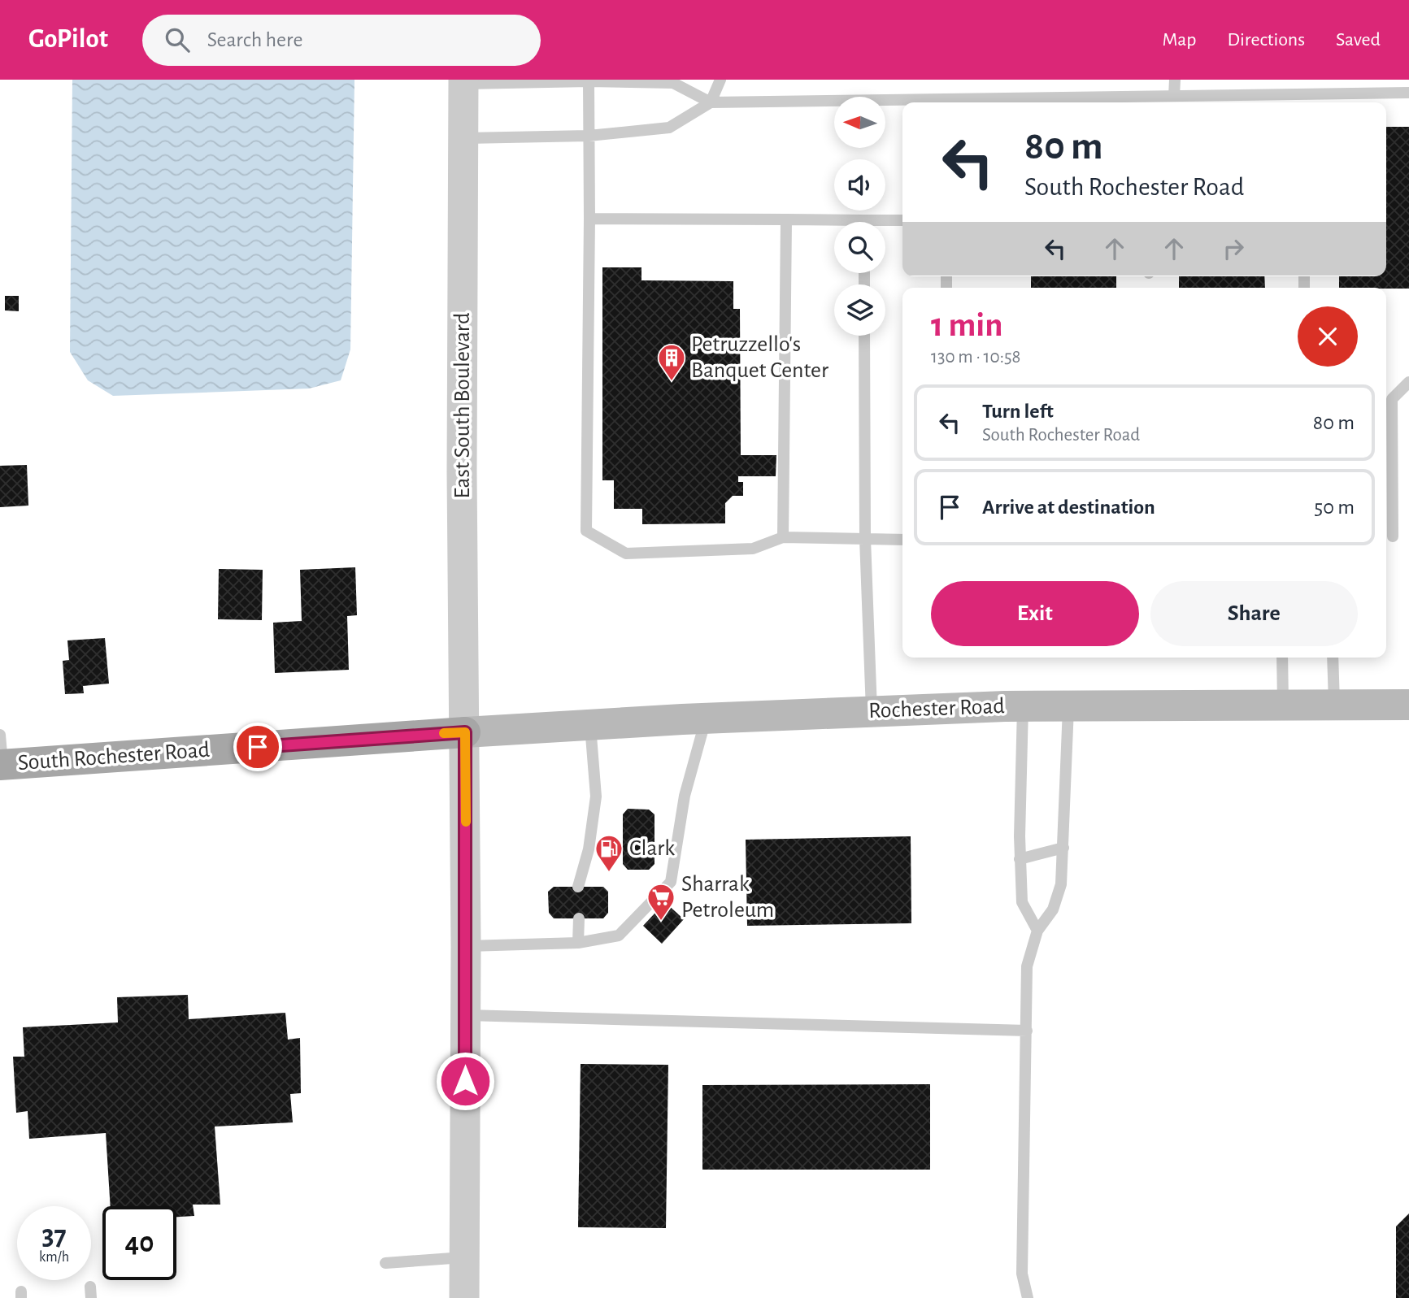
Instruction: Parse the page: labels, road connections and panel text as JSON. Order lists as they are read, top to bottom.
{
  "streets": {
    "main road": ["Rochester Road", "South Rochester Road"],
    "street": ["East South Boulevard"]
  },
  "crossings": [
    ["East South Boulevard", "Rochester Road"],
    ["East South Boulevard", "South Rochester Road"],
    ["Rochester Road", "South Rochester Road"]
  ],
  "places": {
    "building": ["Petruzzello's Banquet Center"],
    "fuel station": ["Clark"],
    "supermarket": ["Sharrak Petroleum"]
  },
  "north": "left",
  "page": {
    "header": "GoPilot",
    "search": "Search here",
    "nav": ["Map", "Directions", "Saved"],
    "turn": ["80 m", "South Rochester Road"],
    "heading": ["1 min", "130 m · 10:58"],
    "list": [
      {
        "name": "Turn left",
        "note": "South Rochester Road",
        "value": "80 m"
      },
      {
        "name": "Arrive at destination",
        "value": "50 m"
      }
    ],
    "buttons": ["Exit", "Share"],
    "speed": "37 km/h",
    "limit": "40"
  }
}
